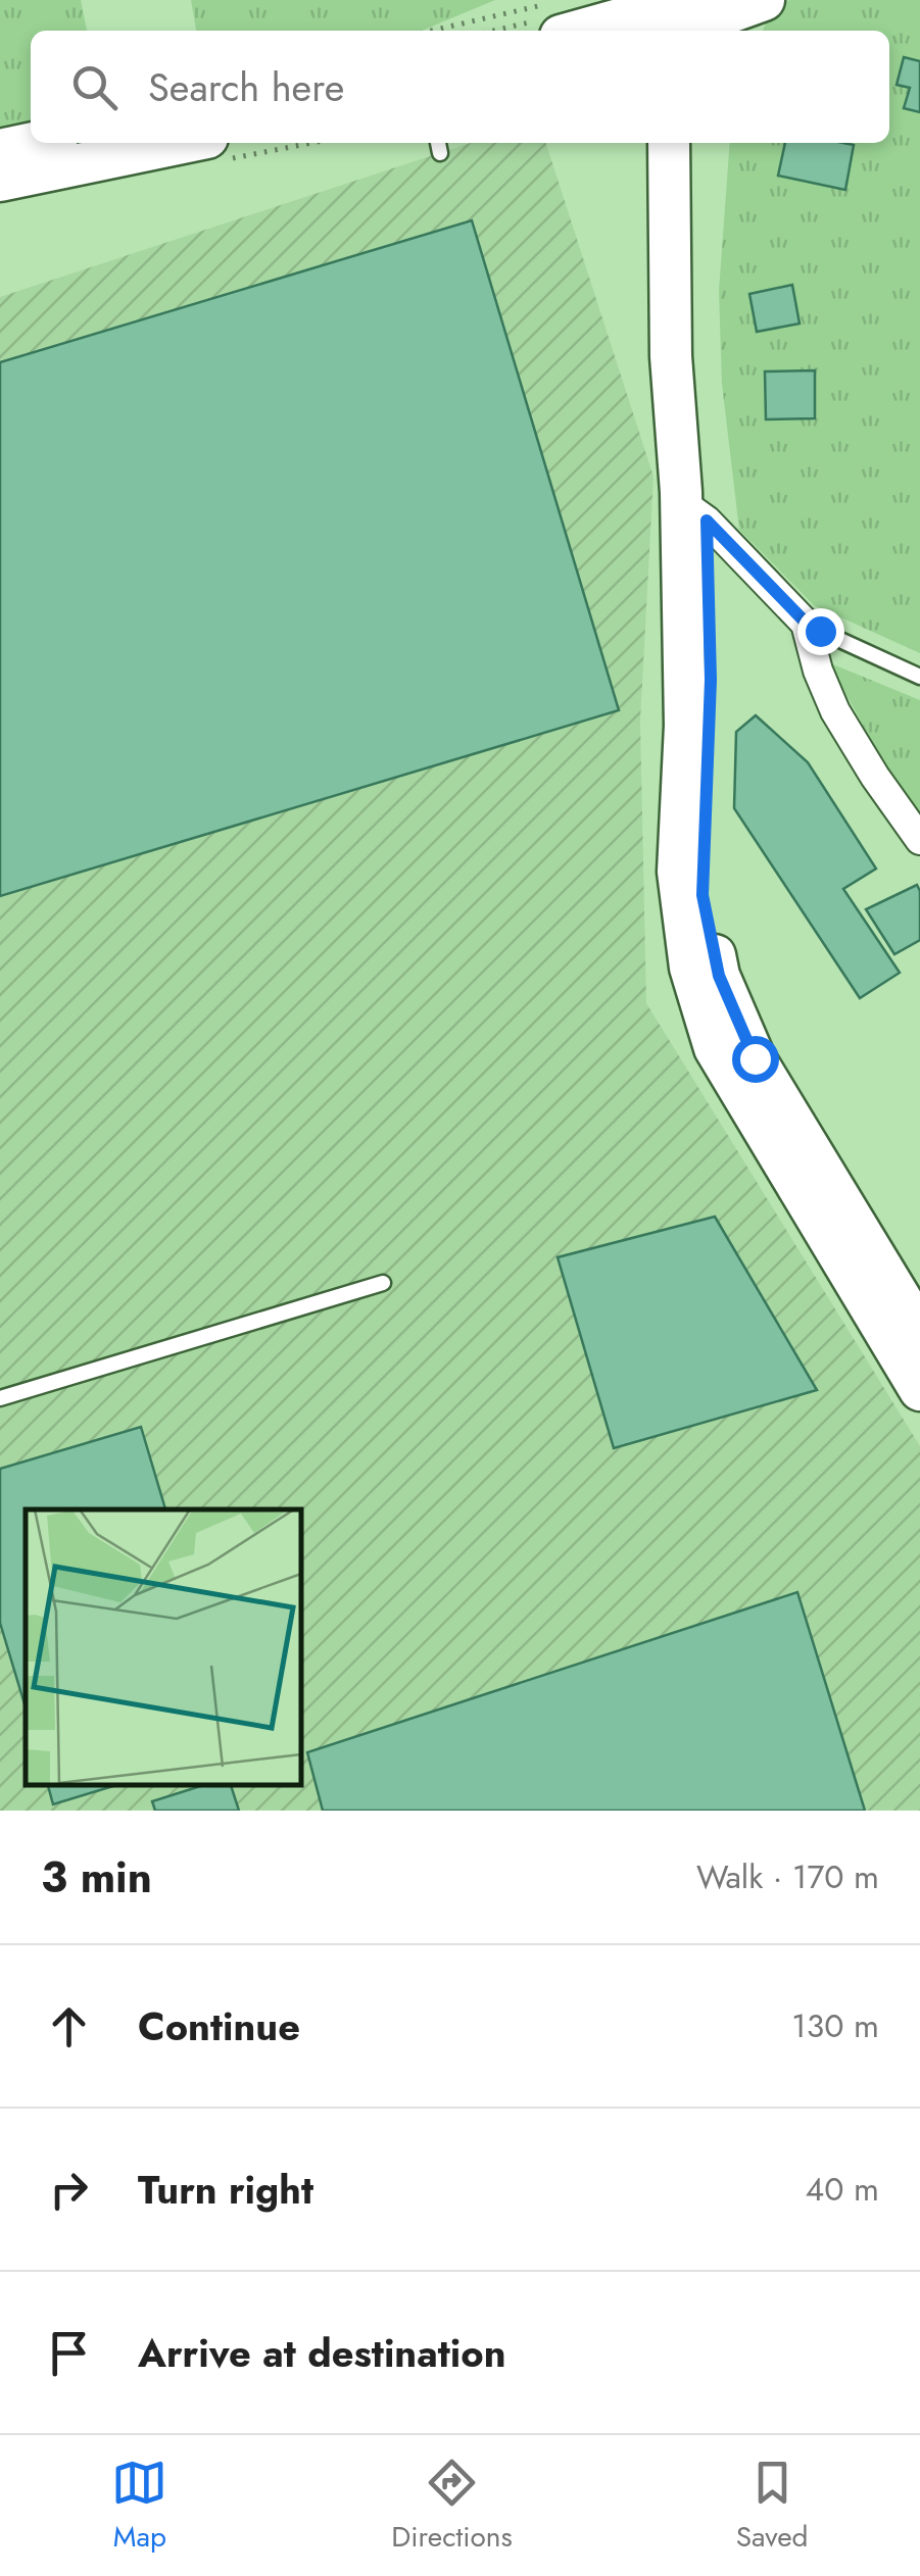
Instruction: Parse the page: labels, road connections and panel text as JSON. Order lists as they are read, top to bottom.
{
  "page": {
    "search": "Search here",
    "heading": ["3 min", "Walk · 170 m"],
    "list": [
      ["Continue", "130 m"],
      ["Turn right", "40 m"],
      "Arrive at destination"
    ],
    "nav": ["Map", "Directions", "Saved"]
  }
}
